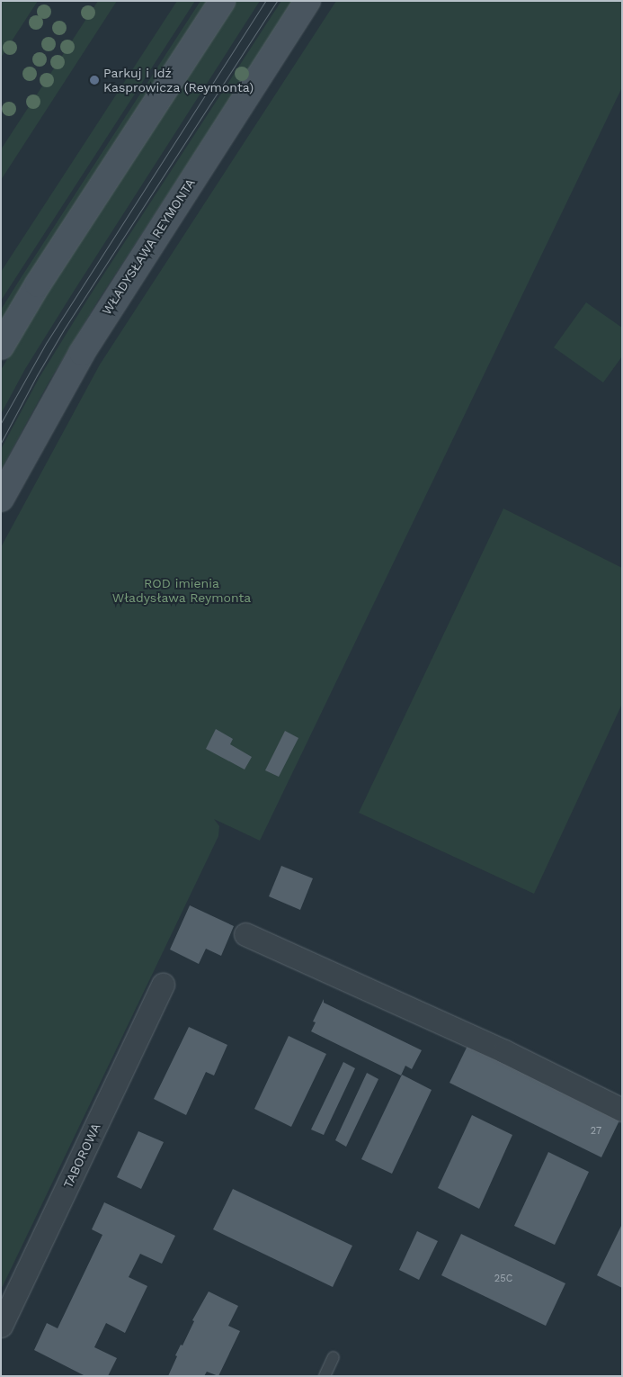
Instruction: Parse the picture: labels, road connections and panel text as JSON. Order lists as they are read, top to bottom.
{
  "streets": {
    "main road": ["WŁADYSŁAWA REYMONTA"],
    "street": ["TABOROWA"]
  },
  "parks": ["ROD imienia Władysława Reymonta"],
  "places": ["Parkuj i Idź Kasprowicza (Reymonta)"],
  "house_numbers": ["27", "25C"]
}
